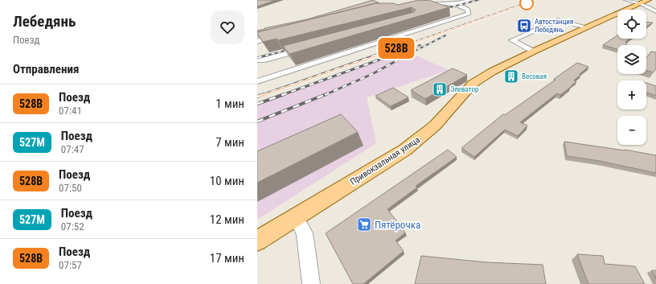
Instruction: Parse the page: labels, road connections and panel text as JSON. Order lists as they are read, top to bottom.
{
  "streets": {
    "main road": ["Привокзальная улица"]
  },
  "places": {
    "bus stop": ["Автостанция Лебедянь"],
    "building": ["Весовая", "Элеватор"],
    "supermarket": ["Пятёрочка"]
  },
  "page": {
    "heading": [
      ["Лебедянь", "Поезд"],
      "Отправления"
    ],
    "on_map": "528В",
    "map_buttons": ["+", "−"],
    "list": [
      {
        "mark": "528В",
        "name": "Поезд",
        "note": "07:41",
        "value": "1 мин"
      },
      {
        "mark": "527М",
        "name": "Поезд",
        "note": "07:47",
        "value": "7 мин"
      },
      {
        "mark": "528В",
        "name": "Поезд",
        "note": "07:50",
        "value": "10 мин"
      },
      {
        "mark": "527М",
        "name": "Поезд",
        "note": "07:52",
        "value": "12 мин"
      },
      {
        "mark": "528В",
        "name": "Поезд",
        "note": "07:57",
        "value": "17 мин"
      }
    ]
  }
}
